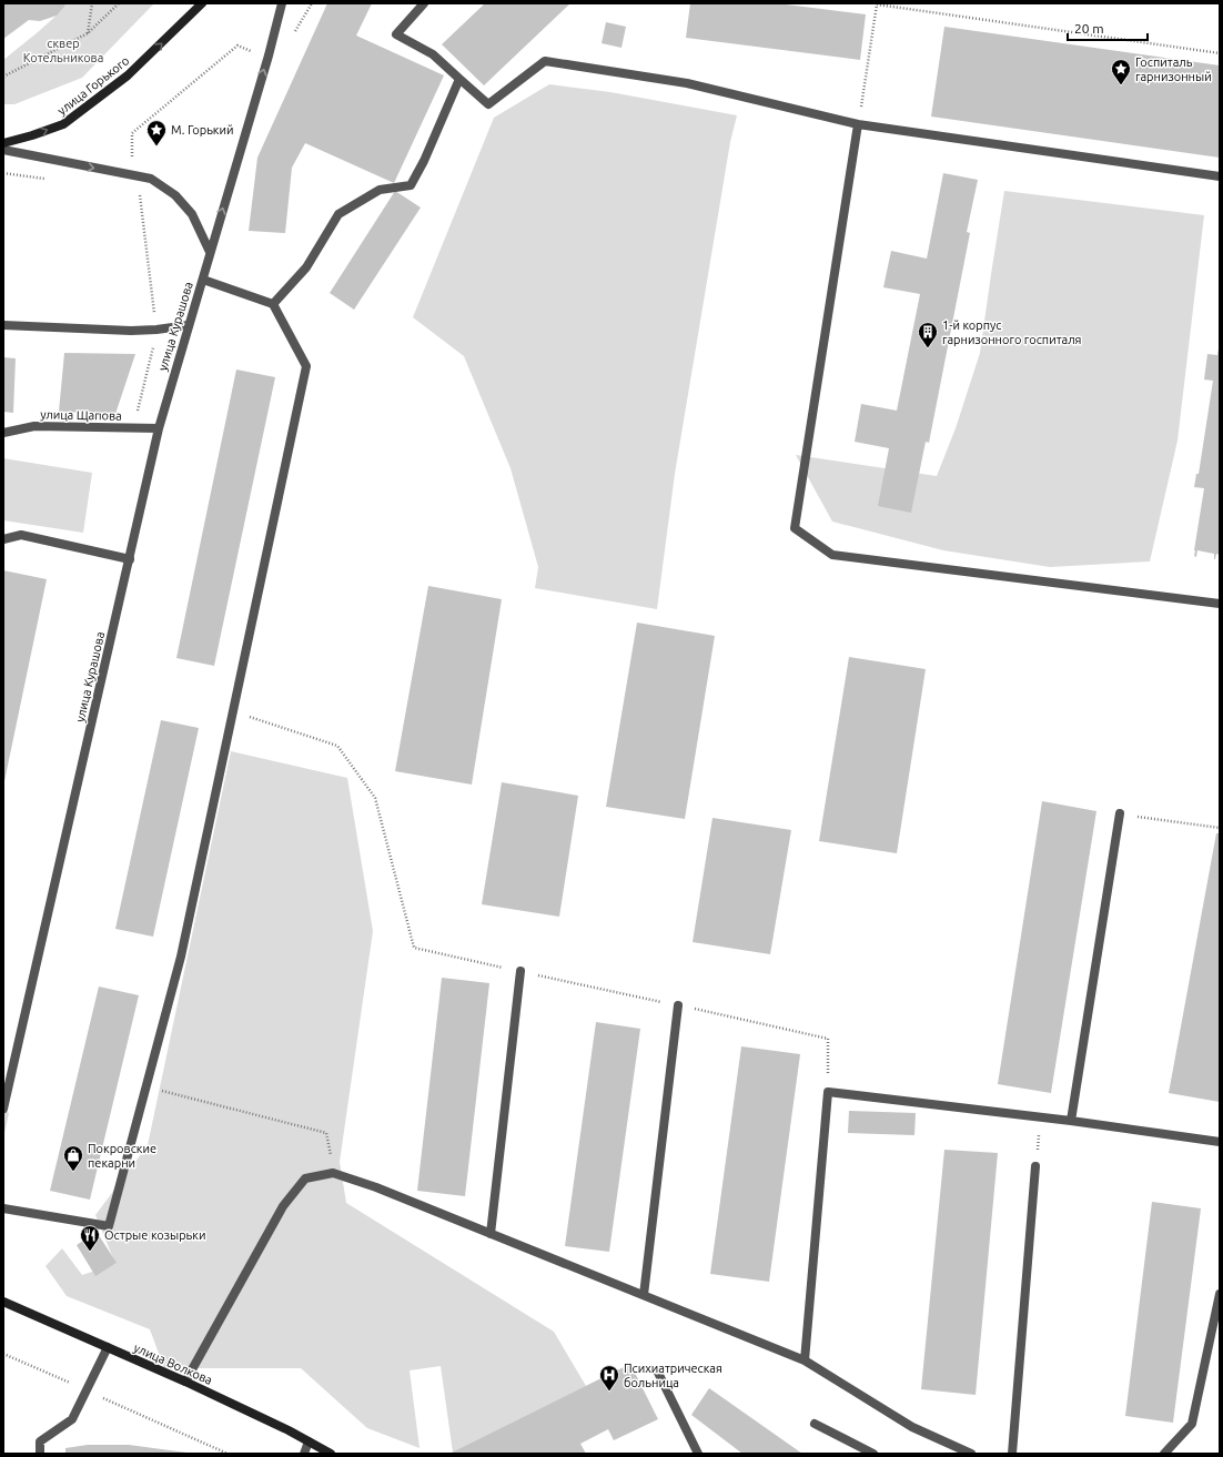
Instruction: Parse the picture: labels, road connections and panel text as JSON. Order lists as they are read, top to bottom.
{
  "streets": {
    "main road": ["улица Горького", "улица Волкова"],
    "street": ["улица Курашова", "улица Щапова"]
  },
  "crossings": [
    ["улица Курашова", "улица Щапова"]
  ],
  "one_way": ["улица Горького"],
  "parks": ["сквер Котельникова"],
  "places": {
    "place": ["Госпиталь гарнизонный", "М. Горький"],
    "building": ["1-й корпус гарнизонного госпиталя"],
    "shop": ["Покровские пекарни"],
    "restaurant": ["Острые козырьки"],
    "hospital": ["Психиатрическая больница"]
  },
  "scale_bar": "20 m"
}
